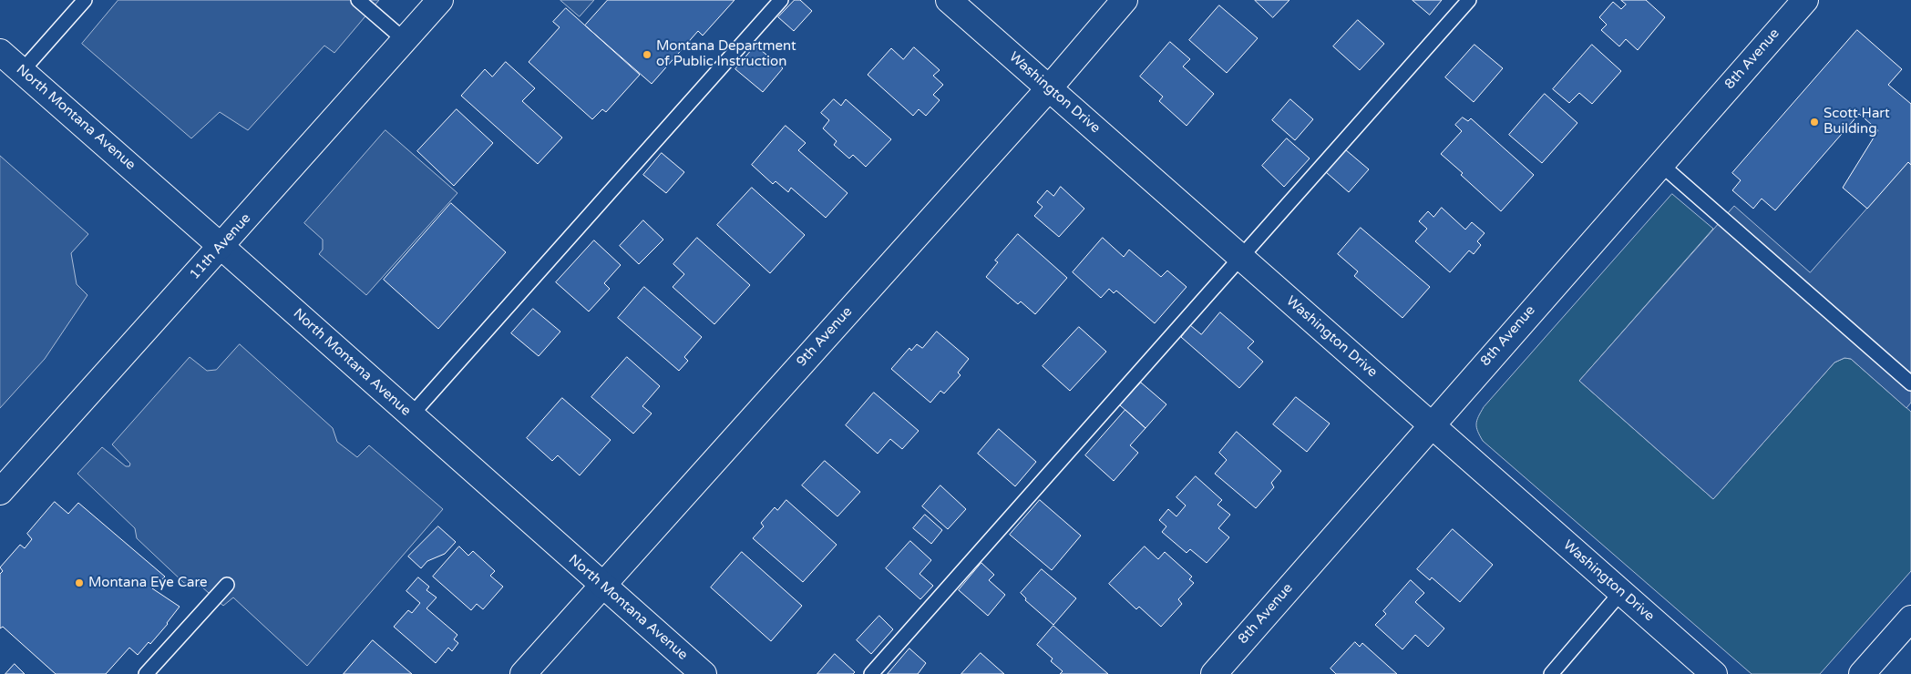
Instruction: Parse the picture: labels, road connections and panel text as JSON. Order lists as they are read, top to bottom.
{
  "streets": {
    "main road": [
      "8th Avenue",
      "Washington Drive",
      "North Montana Avenue",
      "11th Avenue",
      "9th Avenue"
    ]
  },
  "crossings": [
    ["8th Avenue", "Washington Drive"],
    ["Washington Drive", "9th Avenue"],
    ["North Montana Avenue", "11th Avenue"],
    ["North Montana Avenue", "9th Avenue"]
  ],
  "places": ["Montana Department of Public Instruction", "Scott Hart Building", "Montana Eye Care"]
}
